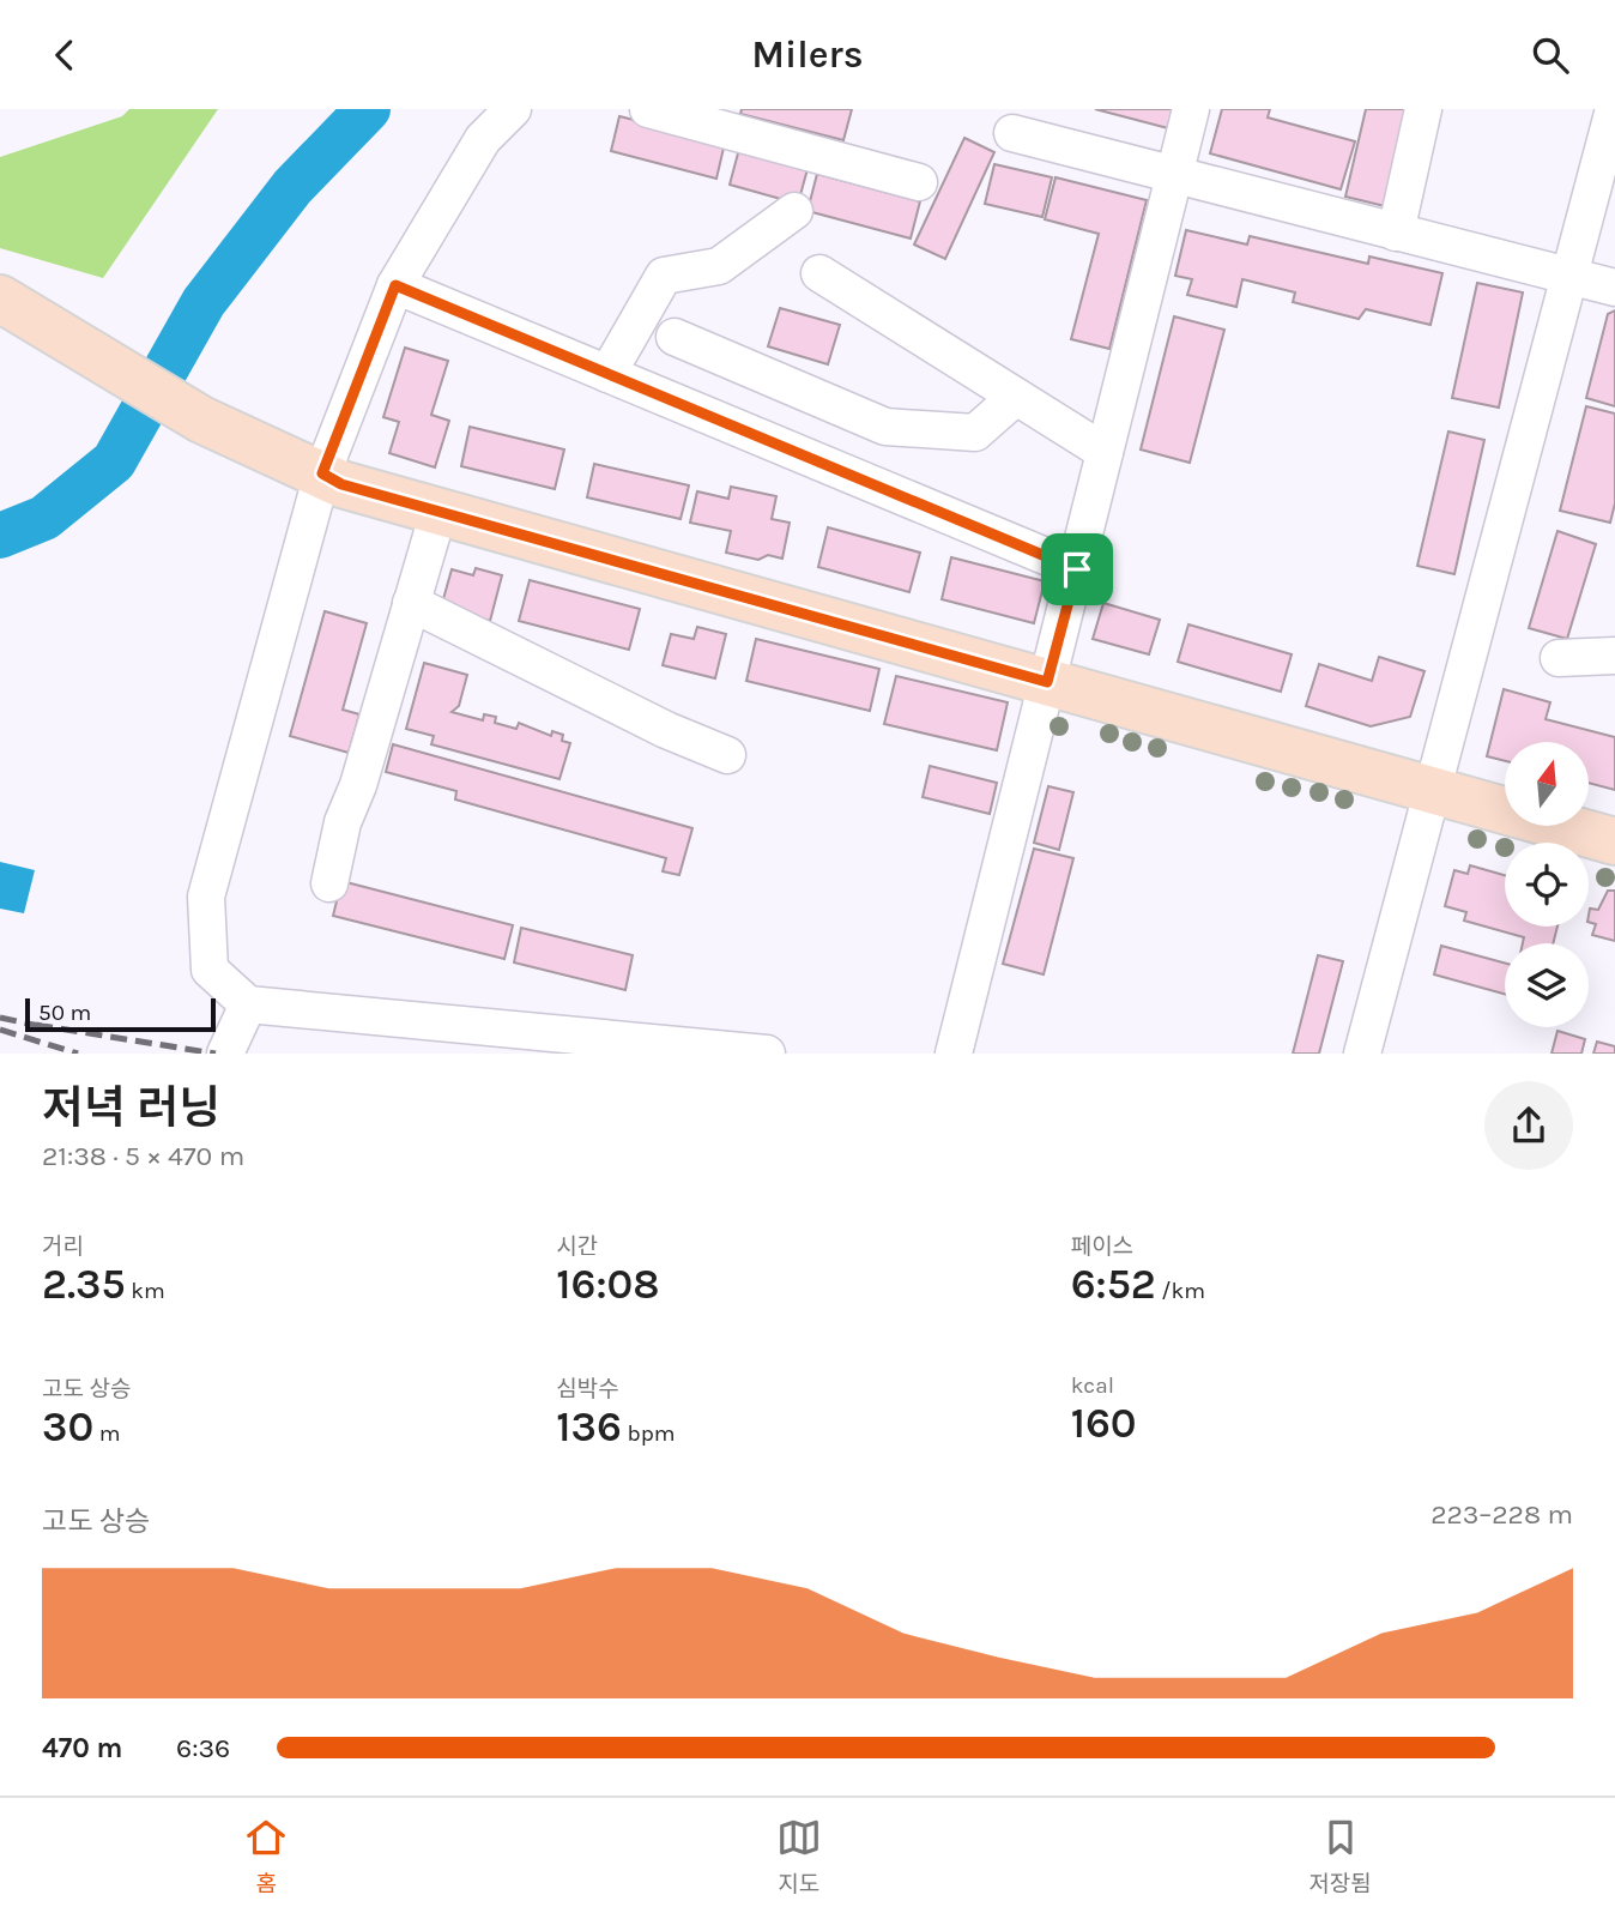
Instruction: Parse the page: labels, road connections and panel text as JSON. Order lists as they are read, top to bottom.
{
  "scale_bar": "50 m",
  "north": "top",
  "page": {
    "header": "Milers",
    "scale": "50 m",
    "heading": ["저녁 러닝", "21:38 · 5 × 470 m"],
    "stats": [
      ["거리", "2.35 km"],
      ["시간", "16:08"],
      ["페이스", "6:52 /km"],
      ["고도 상승", "30 m"],
      ["심박수", "136 bpm"],
      ["kcal", "160"]
    ],
    "chart": ["고도 상승", "223–228 m"],
    "list": [
      {
        "name": "470 m",
        "note": "6:36"
      }
    ],
    "tabs": ["홈", "지도", "저장됨"]
  }
}
